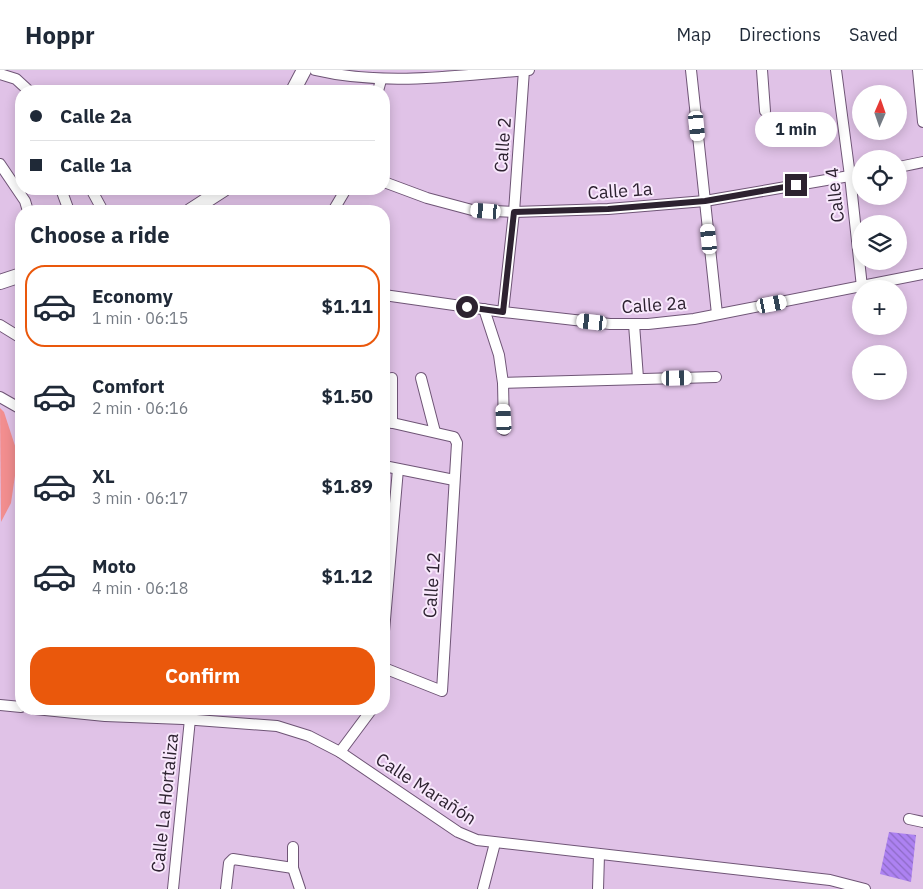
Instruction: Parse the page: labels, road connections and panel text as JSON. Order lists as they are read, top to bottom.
{
  "streets": {
    "street": [
      "Calle 2",
      "Calle 1a",
      "Calle 4",
      "Calle 2a",
      "Calle 12",
      "Calle Marañón",
      "Calle La Hortaliza"
    ]
  },
  "crossings": [
    ["Calle 2", "Calle 1a"],
    ["Calle 2", "Calle 2a"],
    ["Calle 1a", "Calle 4"],
    ["Calle Marañón", "Calle La Hortaliza"]
  ],
  "north": "top",
  "page": {
    "header": "Hoppr",
    "nav": ["Map", "Directions", "Saved"],
    "map_buttons": ["+", "−"],
    "banner": ["Calle 2a", "Calle 1a"],
    "bubble": "1 min",
    "heading": "Choose a ride",
    "list": [
      {
        "name": "Economy",
        "note": "1 min · 06:15",
        "value": "$1.11"
      },
      {
        "name": "Comfort",
        "note": "2 min · 06:16",
        "value": "$1.50"
      },
      {
        "name": "XL",
        "note": "3 min · 06:17",
        "value": "$1.89"
      },
      {
        "name": "Moto",
        "note": "4 min · 06:18",
        "value": "$1.12"
      }
    ],
    "buttons": "Confirm"
  }
}
